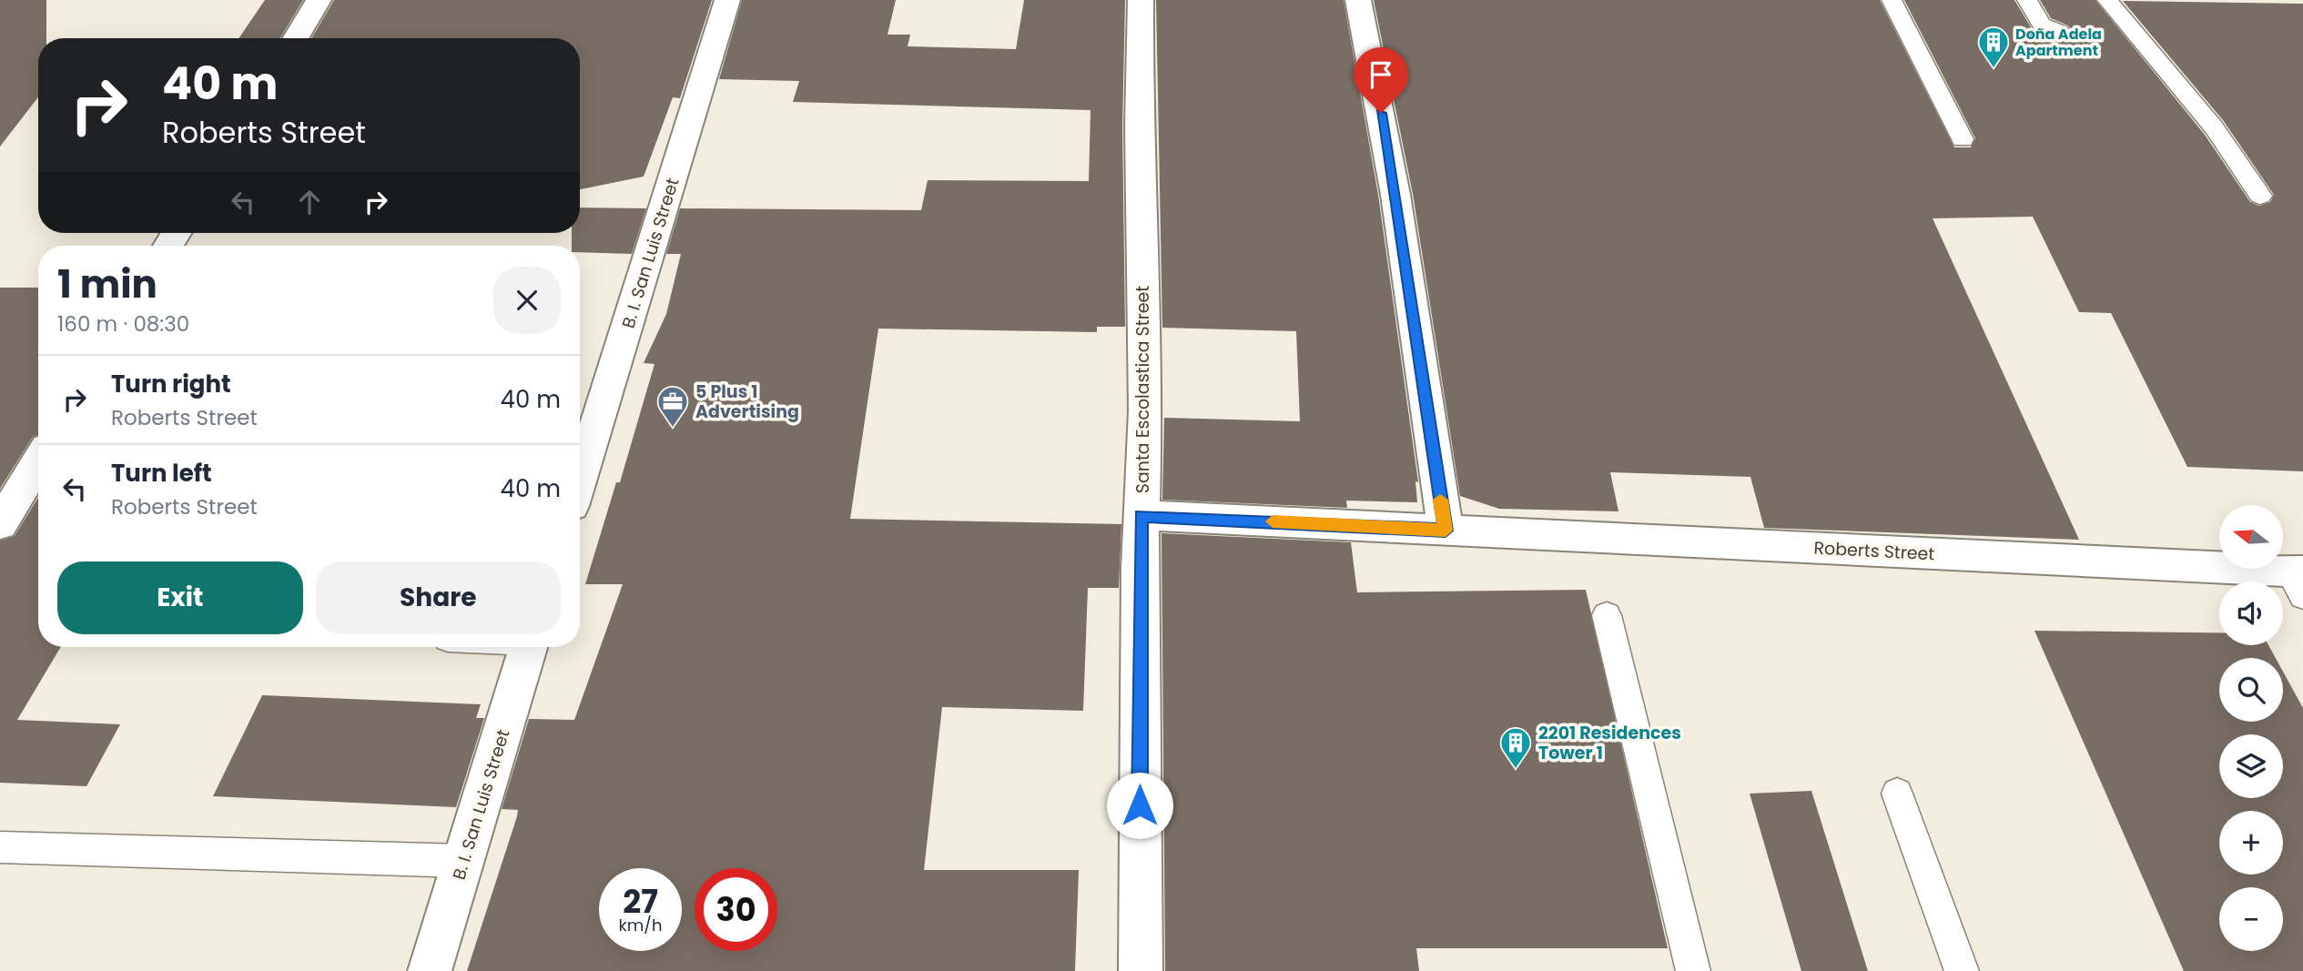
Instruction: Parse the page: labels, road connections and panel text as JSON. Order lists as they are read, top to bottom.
{
  "streets": {
    "street": ["B. I. San Luis Street", "Santa Escolastica Street", "Roberts Street"]
  },
  "crossings": [
    ["Santa Escolastica Street", "Roberts Street"]
  ],
  "places": {
    "building": ["Doña Adela Apartment", "2201 Residences Tower 1"],
    "office": ["5 Plus 1 Advertising"]
  },
  "north": "left",
  "page": {
    "turn": ["40 m", "Roberts Street"],
    "heading": ["1 min", "160 m · 08:30"],
    "list": [
      {
        "name": "Turn right",
        "note": "Roberts Street",
        "value": "40 m"
      },
      {
        "name": "Turn left",
        "note": "Roberts Street",
        "value": "40 m"
      }
    ],
    "map_buttons": ["+", "−"],
    "buttons": ["Exit", "Share"],
    "speed": "27 km/h",
    "limit": "30"
  }
}
